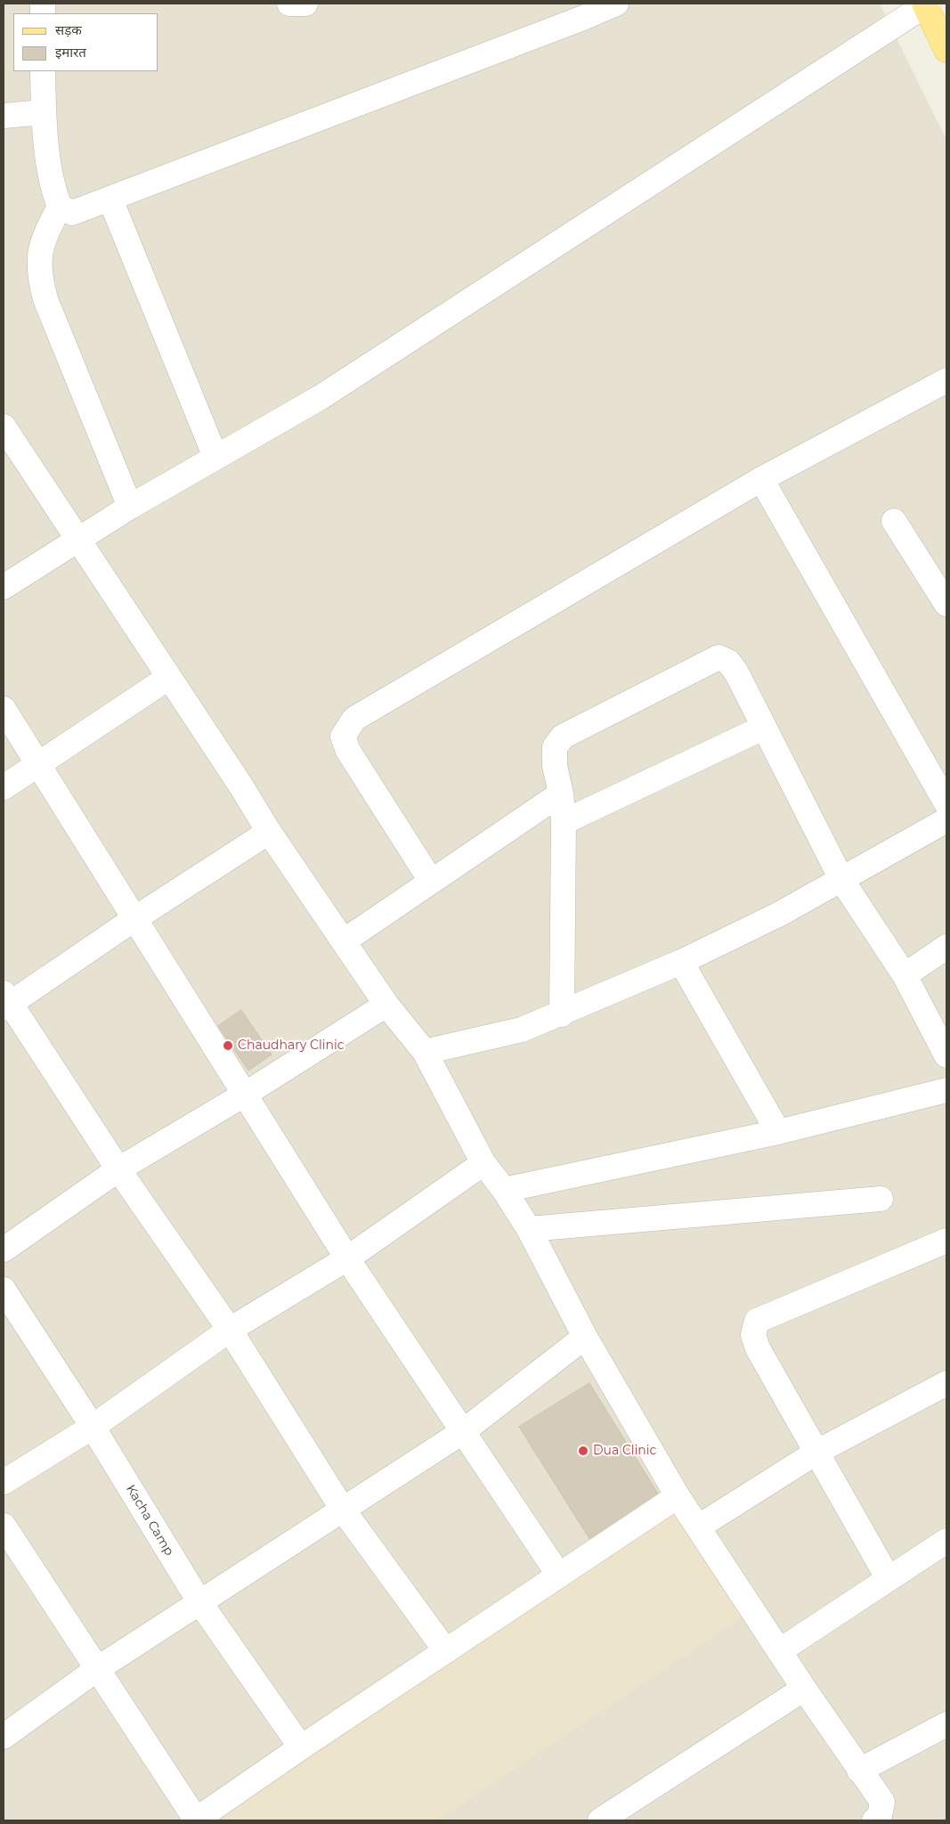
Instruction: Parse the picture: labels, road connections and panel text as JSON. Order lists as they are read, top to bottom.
{
  "streets": {
    "street": ["Kacha Camp"]
  },
  "places": ["Chaudhary Clinic", "Dua Clinic"],
  "legend": ["सड़क", "इमारत"]
}
